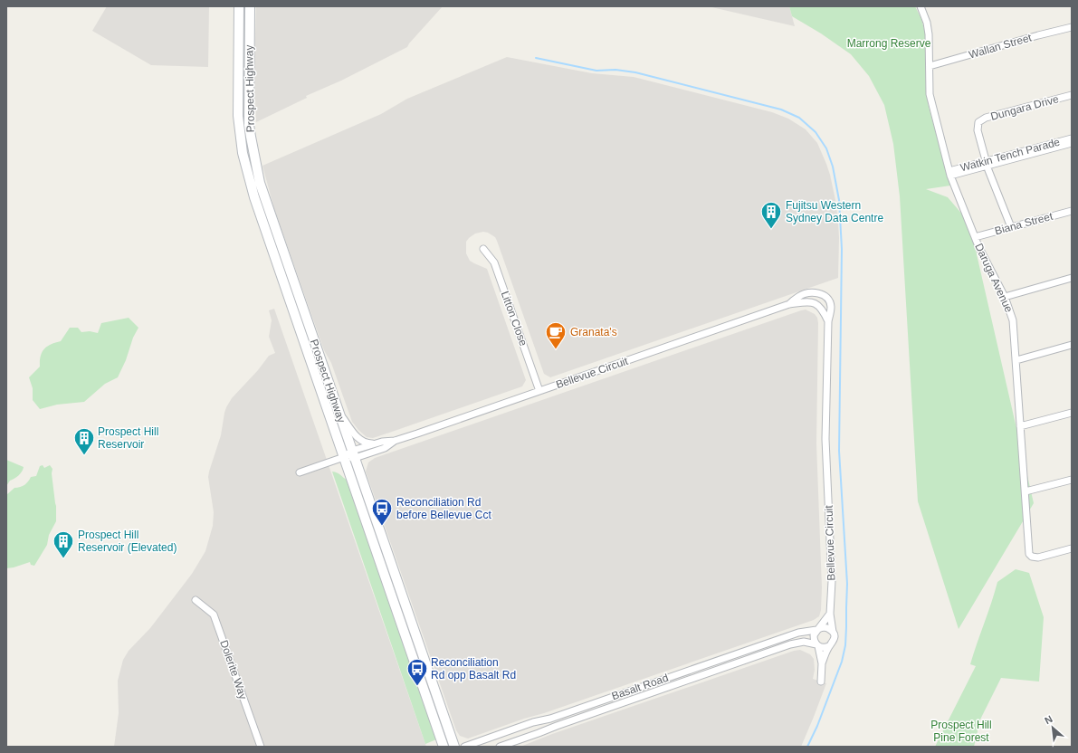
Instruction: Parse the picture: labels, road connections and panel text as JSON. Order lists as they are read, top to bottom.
{
  "streets": {
    "main road": ["Prospect Highway"],
    "street": [
      "Wallan Street",
      "Dungara Drive",
      "Watkin Tench Parade",
      "Biana Street",
      "Daruga Avenue",
      "Litton Close",
      "Bellevue Circuit",
      "Dolerite Way",
      "Basalt Road"
    ]
  },
  "crossings": [
    ["Wallan Street", "Daruga Avenue"],
    ["Prospect Highway", "Bellevue Circuit"],
    ["Dungara Drive", "Watkin Tench Parade"],
    ["Watkin Tench Parade", "Daruga Avenue"],
    ["Biana Street", "Daruga Avenue"],
    ["Litton Close", "Bellevue Circuit"],
    ["Bellevue Circuit", "Basalt Road"]
  ],
  "parks": ["Marrong Reserve", "Prospect Hill Pine Forest"],
  "places": {
    "building": ["Fujitsu Western Sydney Data Centre", "Prospect Hill Reservoir", "Prospect Hill Reservoir (Elevated)"],
    "cafe": ["Granata's"],
    "bus stop": ["Reconciliation Rd before Bellevue Cct", "Reconciliation Rd opp Basalt Rd"]
  },
  "north": "top left"
}
